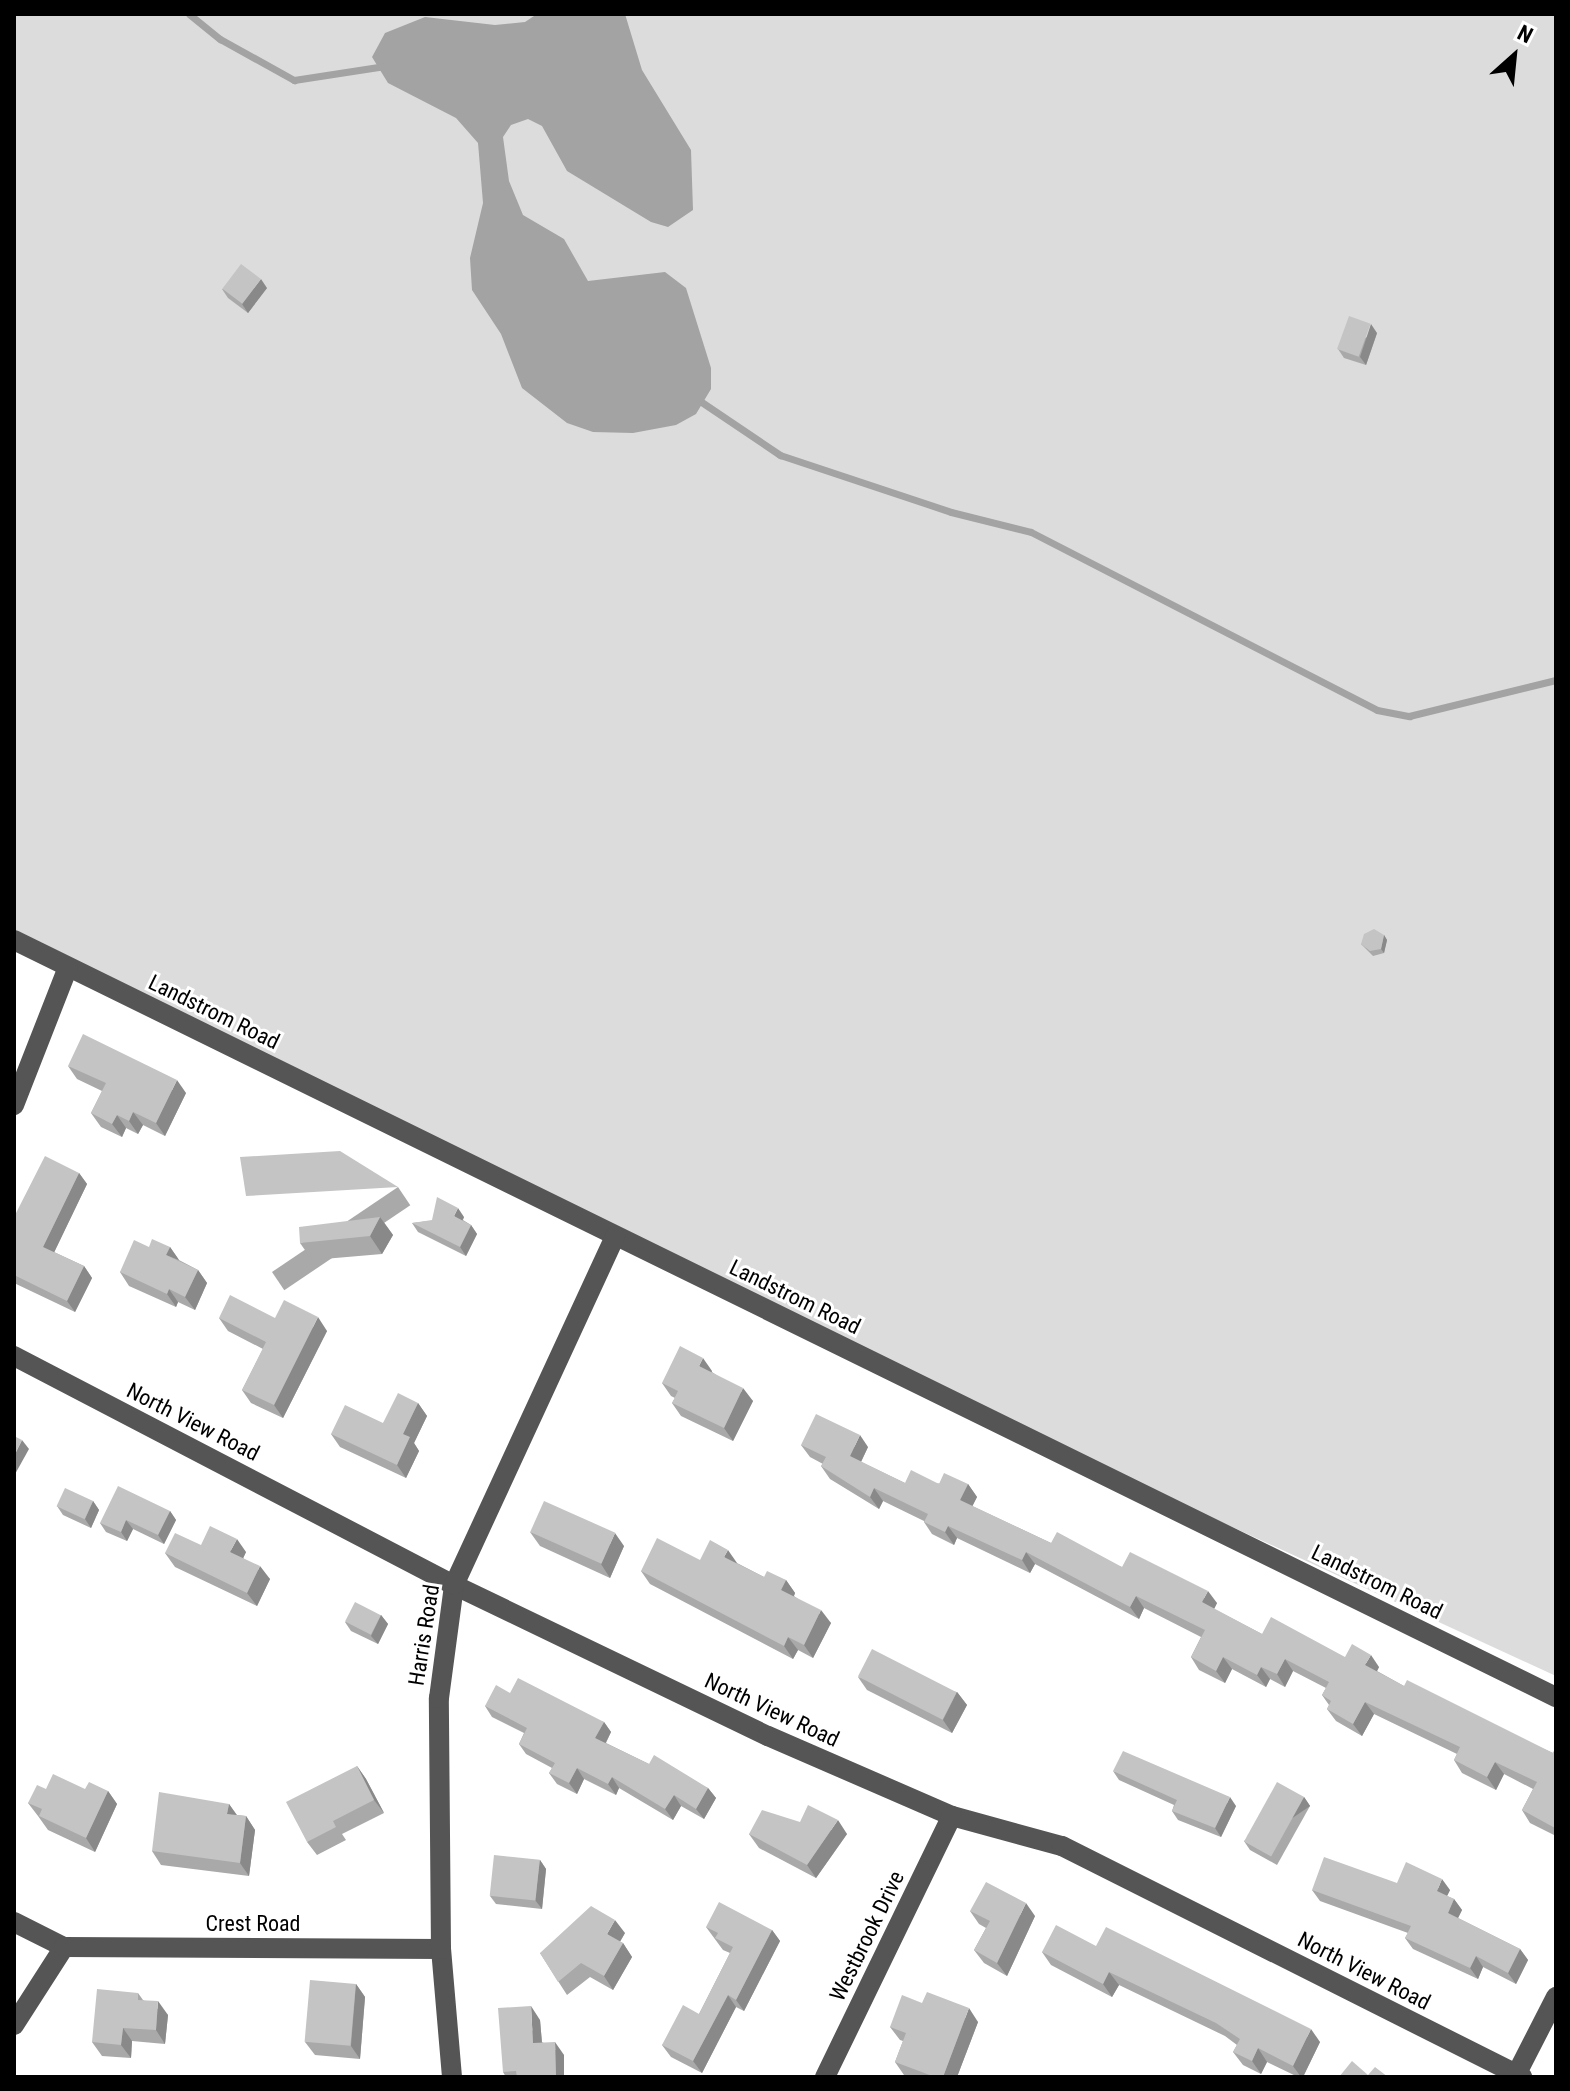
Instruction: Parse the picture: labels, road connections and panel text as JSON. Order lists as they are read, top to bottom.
{
  "streets": {
    "street": [
      "Landstrom Road",
      "North View Road",
      "Harris Road",
      "Crest Road",
      "Westbrook Drive"
    ]
  },
  "crossings": [
    ["Landstrom Road", "Harris Road"],
    ["North View Road", "Harris Road"],
    ["North View Road", "Westbrook Drive"],
    ["Harris Road", "Crest Road"]
  ],
  "north": "top right"
}
